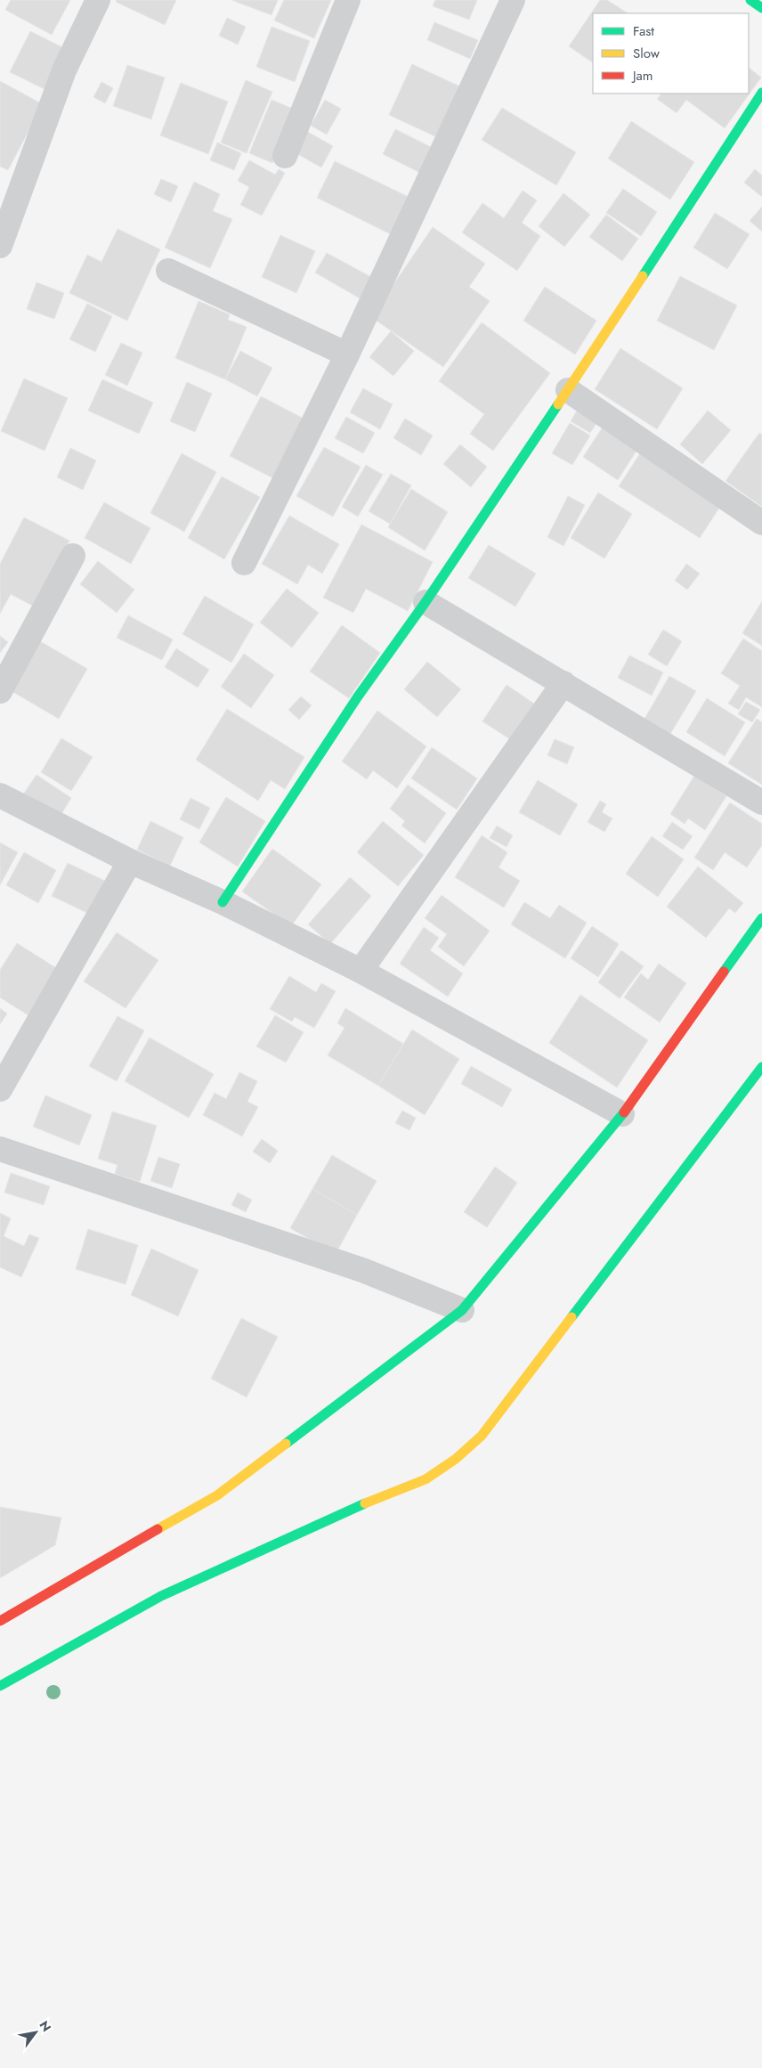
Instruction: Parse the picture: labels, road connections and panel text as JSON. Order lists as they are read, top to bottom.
{
  "legend": ["Fast", "Slow", "Jam"],
  "north": "top right"
}
